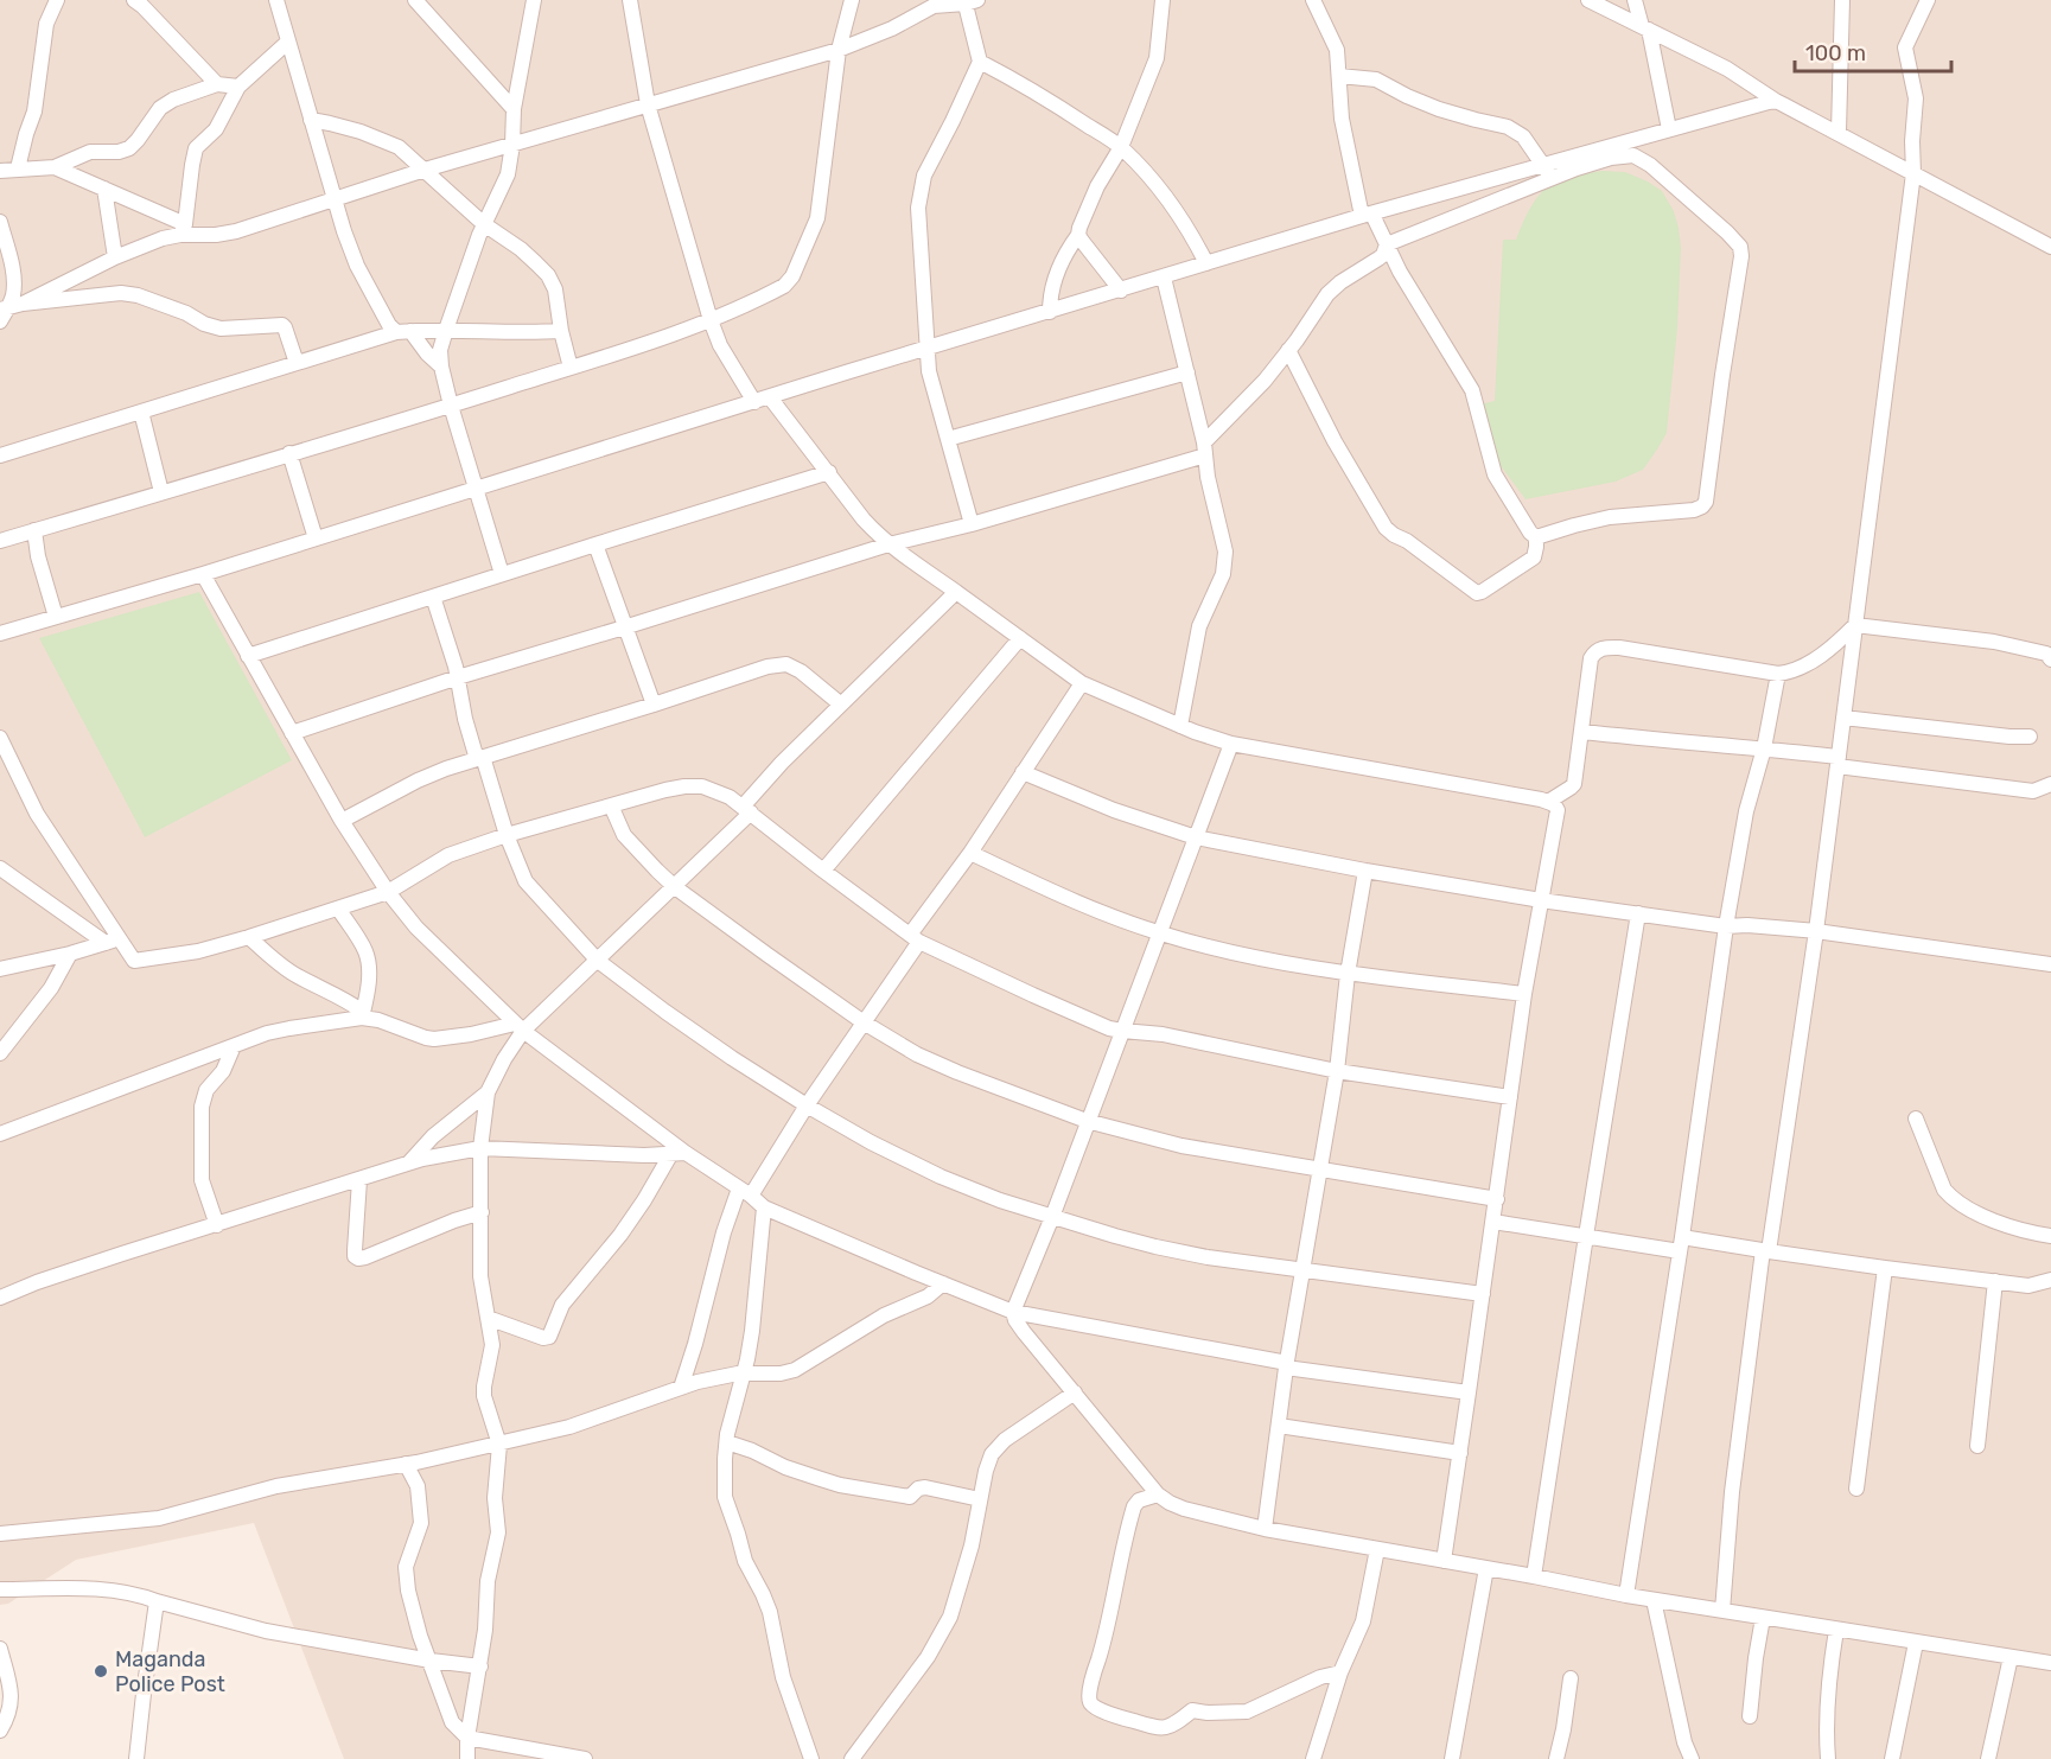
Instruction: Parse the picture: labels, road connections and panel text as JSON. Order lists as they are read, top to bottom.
{
  "places": ["Maganda Police Post"],
  "scale_bar": "100 m"
}
